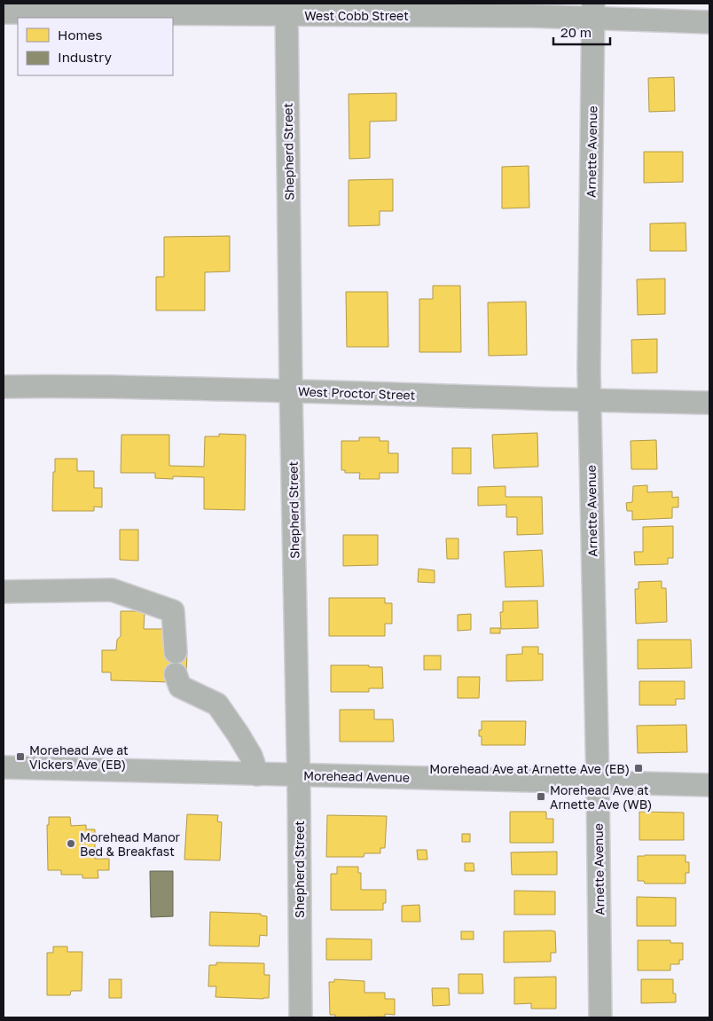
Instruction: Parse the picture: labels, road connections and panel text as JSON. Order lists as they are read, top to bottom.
{
  "streets": {
    "street": [
      "West Cobb Street",
      "Shepherd Street",
      "Arnette Avenue",
      "West Proctor Street",
      "Morehead Avenue"
    ]
  },
  "crossings": [
    ["West Cobb Street", "Shepherd Street"],
    ["West Cobb Street", "Arnette Avenue"],
    ["Shepherd Street", "West Proctor Street"],
    ["Shepherd Street", "Morehead Avenue"],
    ["Arnette Avenue", "West Proctor Street"],
    ["Arnette Avenue", "Morehead Avenue"]
  ],
  "places": {
    "transit": ["Morehead Ave at Vickers Ave (EB)", "Morehead Ave at Arnette Ave (EB)", "Morehead Ave at Arnette Ave (WB)"],
    "other": ["Morehead Manor Bed & Breakfast"]
  },
  "legend": ["Homes", "Industry"],
  "scale_bar": "20 m"
}
